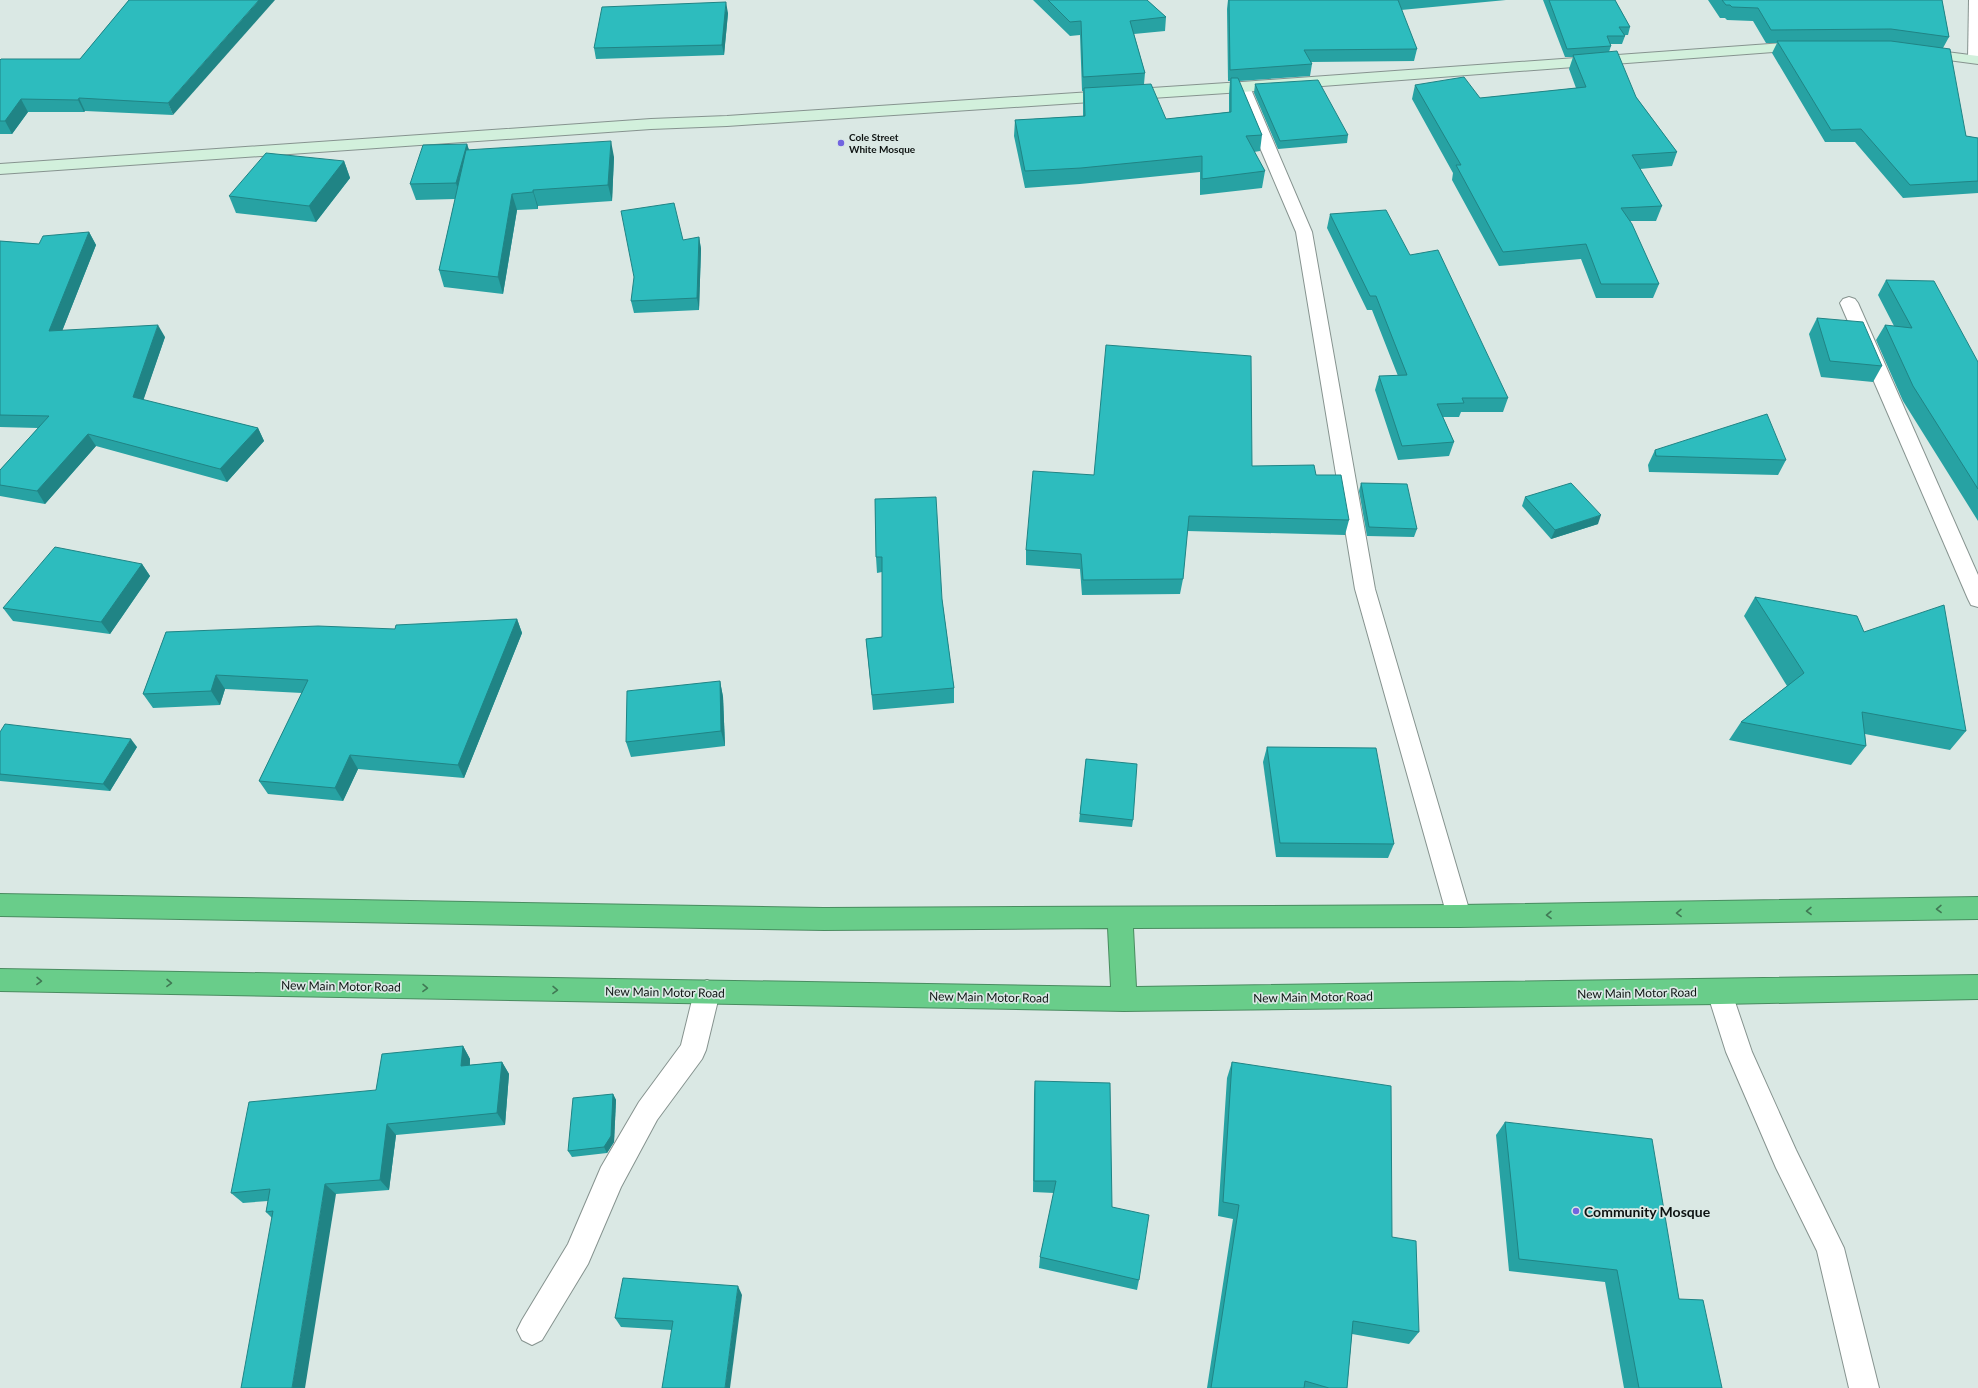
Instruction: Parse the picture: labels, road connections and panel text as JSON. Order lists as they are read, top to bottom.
{
  "streets": {
    "highway": ["New Main Motor Road"]
  },
  "places": ["Cole Street White Mosque", "Community Mosque"]
}
